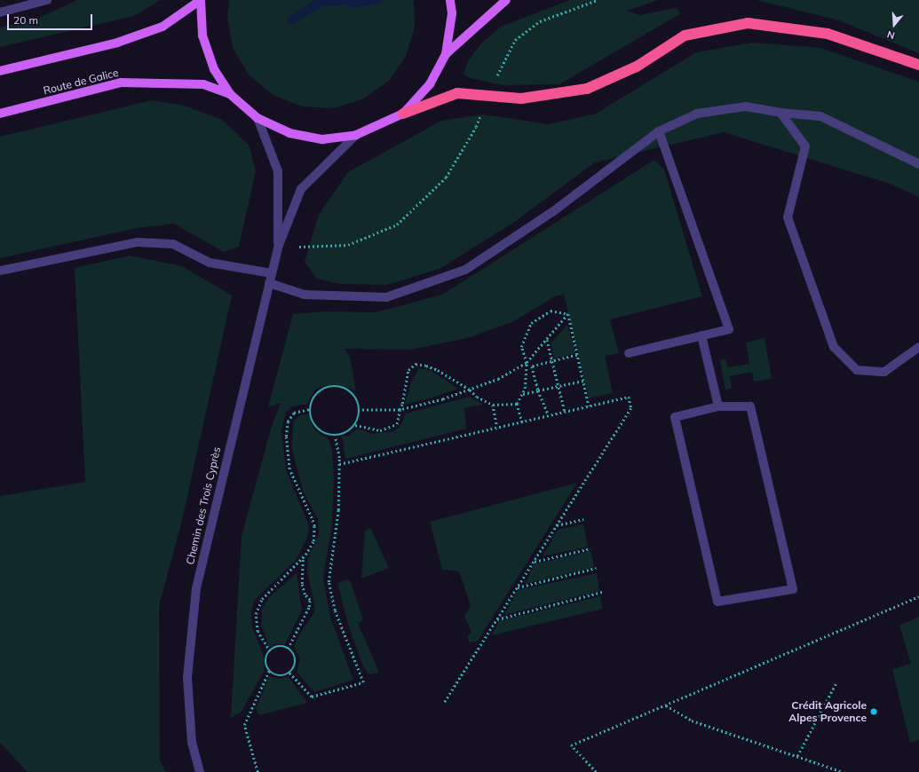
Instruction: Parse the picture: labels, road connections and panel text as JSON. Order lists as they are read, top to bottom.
{
  "streets": {
    "main road": ["Route de Galice"],
    "street": ["Chemin des Trois Cyprès"]
  },
  "places": ["Crédit Agricole Alpes Provence"],
  "scale_bar": "20 m",
  "north": "bottom"
}
